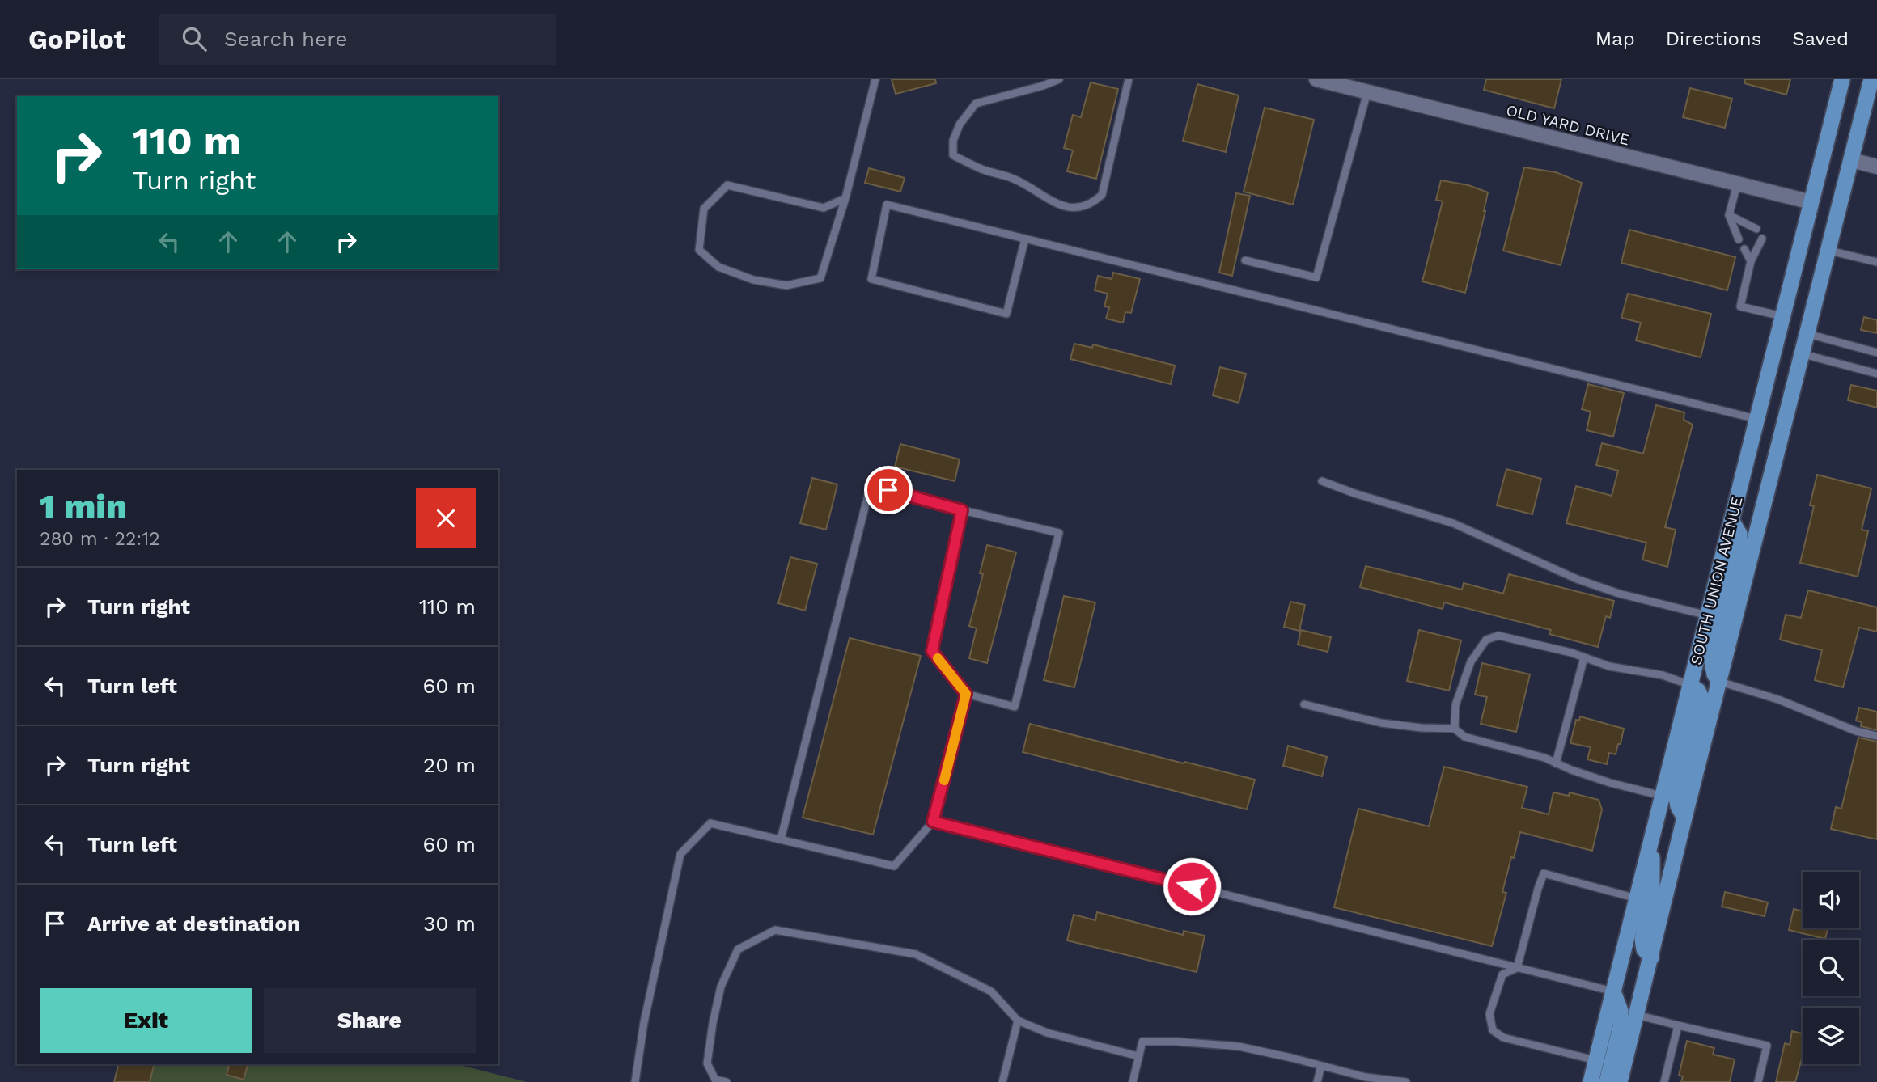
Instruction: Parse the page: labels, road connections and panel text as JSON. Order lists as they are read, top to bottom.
{
  "streets": {
    "main road": ["SOUTH UNION AVENUE"],
    "street": ["OLD YARD DRIVE"]
  },
  "crossings": [
    ["OLD YARD DRIVE", "SOUTH UNION AVENUE"]
  ],
  "page": {
    "header": "GoPilot",
    "search": "Search here",
    "nav": ["Map", "Directions", "Saved"],
    "turn": ["110 m", "Turn right"],
    "heading": ["1 min", "280 m · 22:12"],
    "list": [
      {
        "name": "Turn right",
        "value": "110 m"
      },
      {
        "name": "Turn left",
        "value": "60 m"
      },
      {
        "name": "Turn right",
        "value": "20 m"
      },
      {
        "name": "Turn left",
        "value": "60 m"
      },
      {
        "name": "Arrive at destination",
        "value": "30 m"
      }
    ],
    "buttons": ["Exit", "Share"]
  }
}
